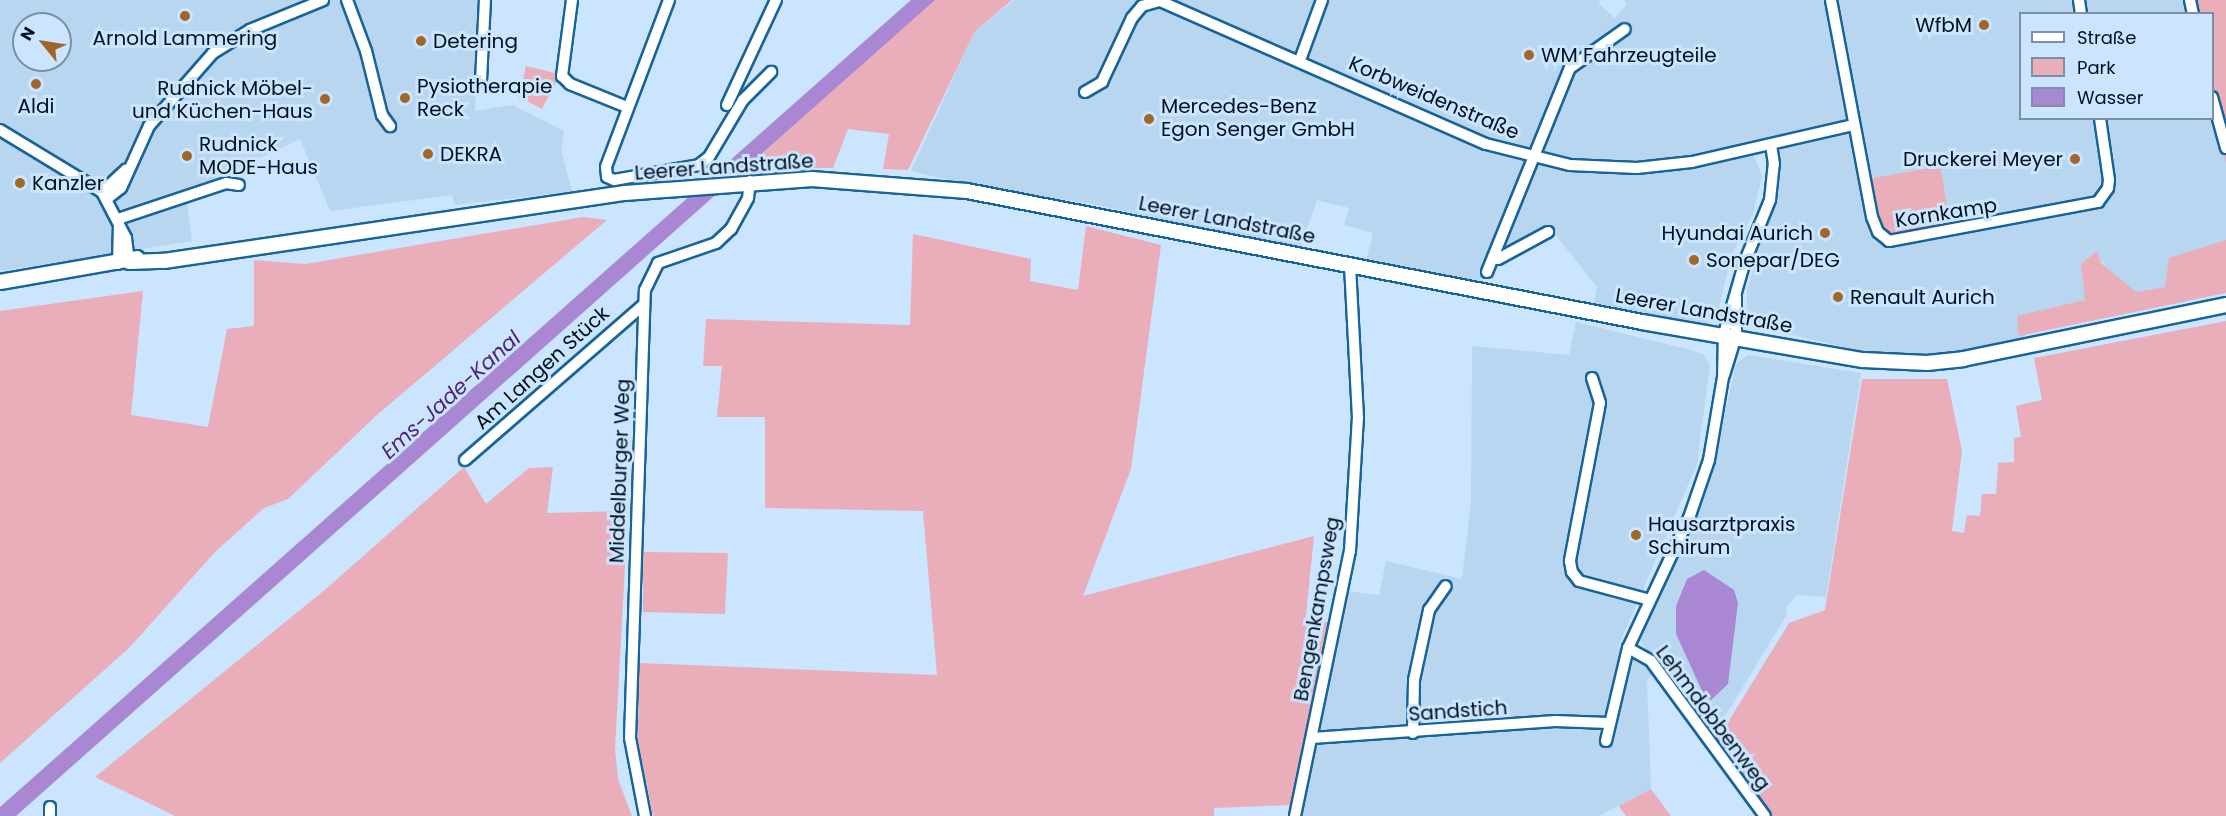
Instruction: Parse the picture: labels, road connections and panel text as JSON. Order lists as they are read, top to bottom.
{
  "streets": {
    "main road": ["Leerer Landstraße"],
    "street": [
      "Korbweidenstraße",
      "Kornkamp",
      "Am Langen Stück",
      "Middelburger Weg",
      "Bengenkampsweg",
      "Sandstich",
      "Lehmdobbenweg"
    ]
  },
  "crossings": [
    ["Korbweidenstraße", "Kornkamp"],
    ["Leerer Landstraße", "Middelburger Weg"],
    ["Leerer Landstraße", "Bengenkampsweg"],
    ["Leerer Landstraße", "Lehmdobbenweg"],
    ["Am Langen Stück", "Middelburger Weg"],
    ["Bengenkampsweg", "Sandstich"]
  ],
  "water": ["Ems-Jade-Kanal"],
  "places": [
    "Arnold Lammering",
    "WfbM",
    "Detering",
    "WM Fahrzeugteile",
    "Aldi",
    "Pysiotherapie Reck",
    "Rudnick Möbel- und Küchen-Haus",
    "Mercedes-Benz Egon Senger GmbH",
    "DEKRA",
    "Rudnick MODE-Haus",
    "Druckerei Meyer",
    "Kanzler",
    "Hyundai Aurich",
    "Sonepar/DEG",
    "Renault Aurich",
    "Hausarztpraxis Schirum"
  ],
  "legend": ["Straße", "Park", "Wasser"],
  "north": "top left"
}
